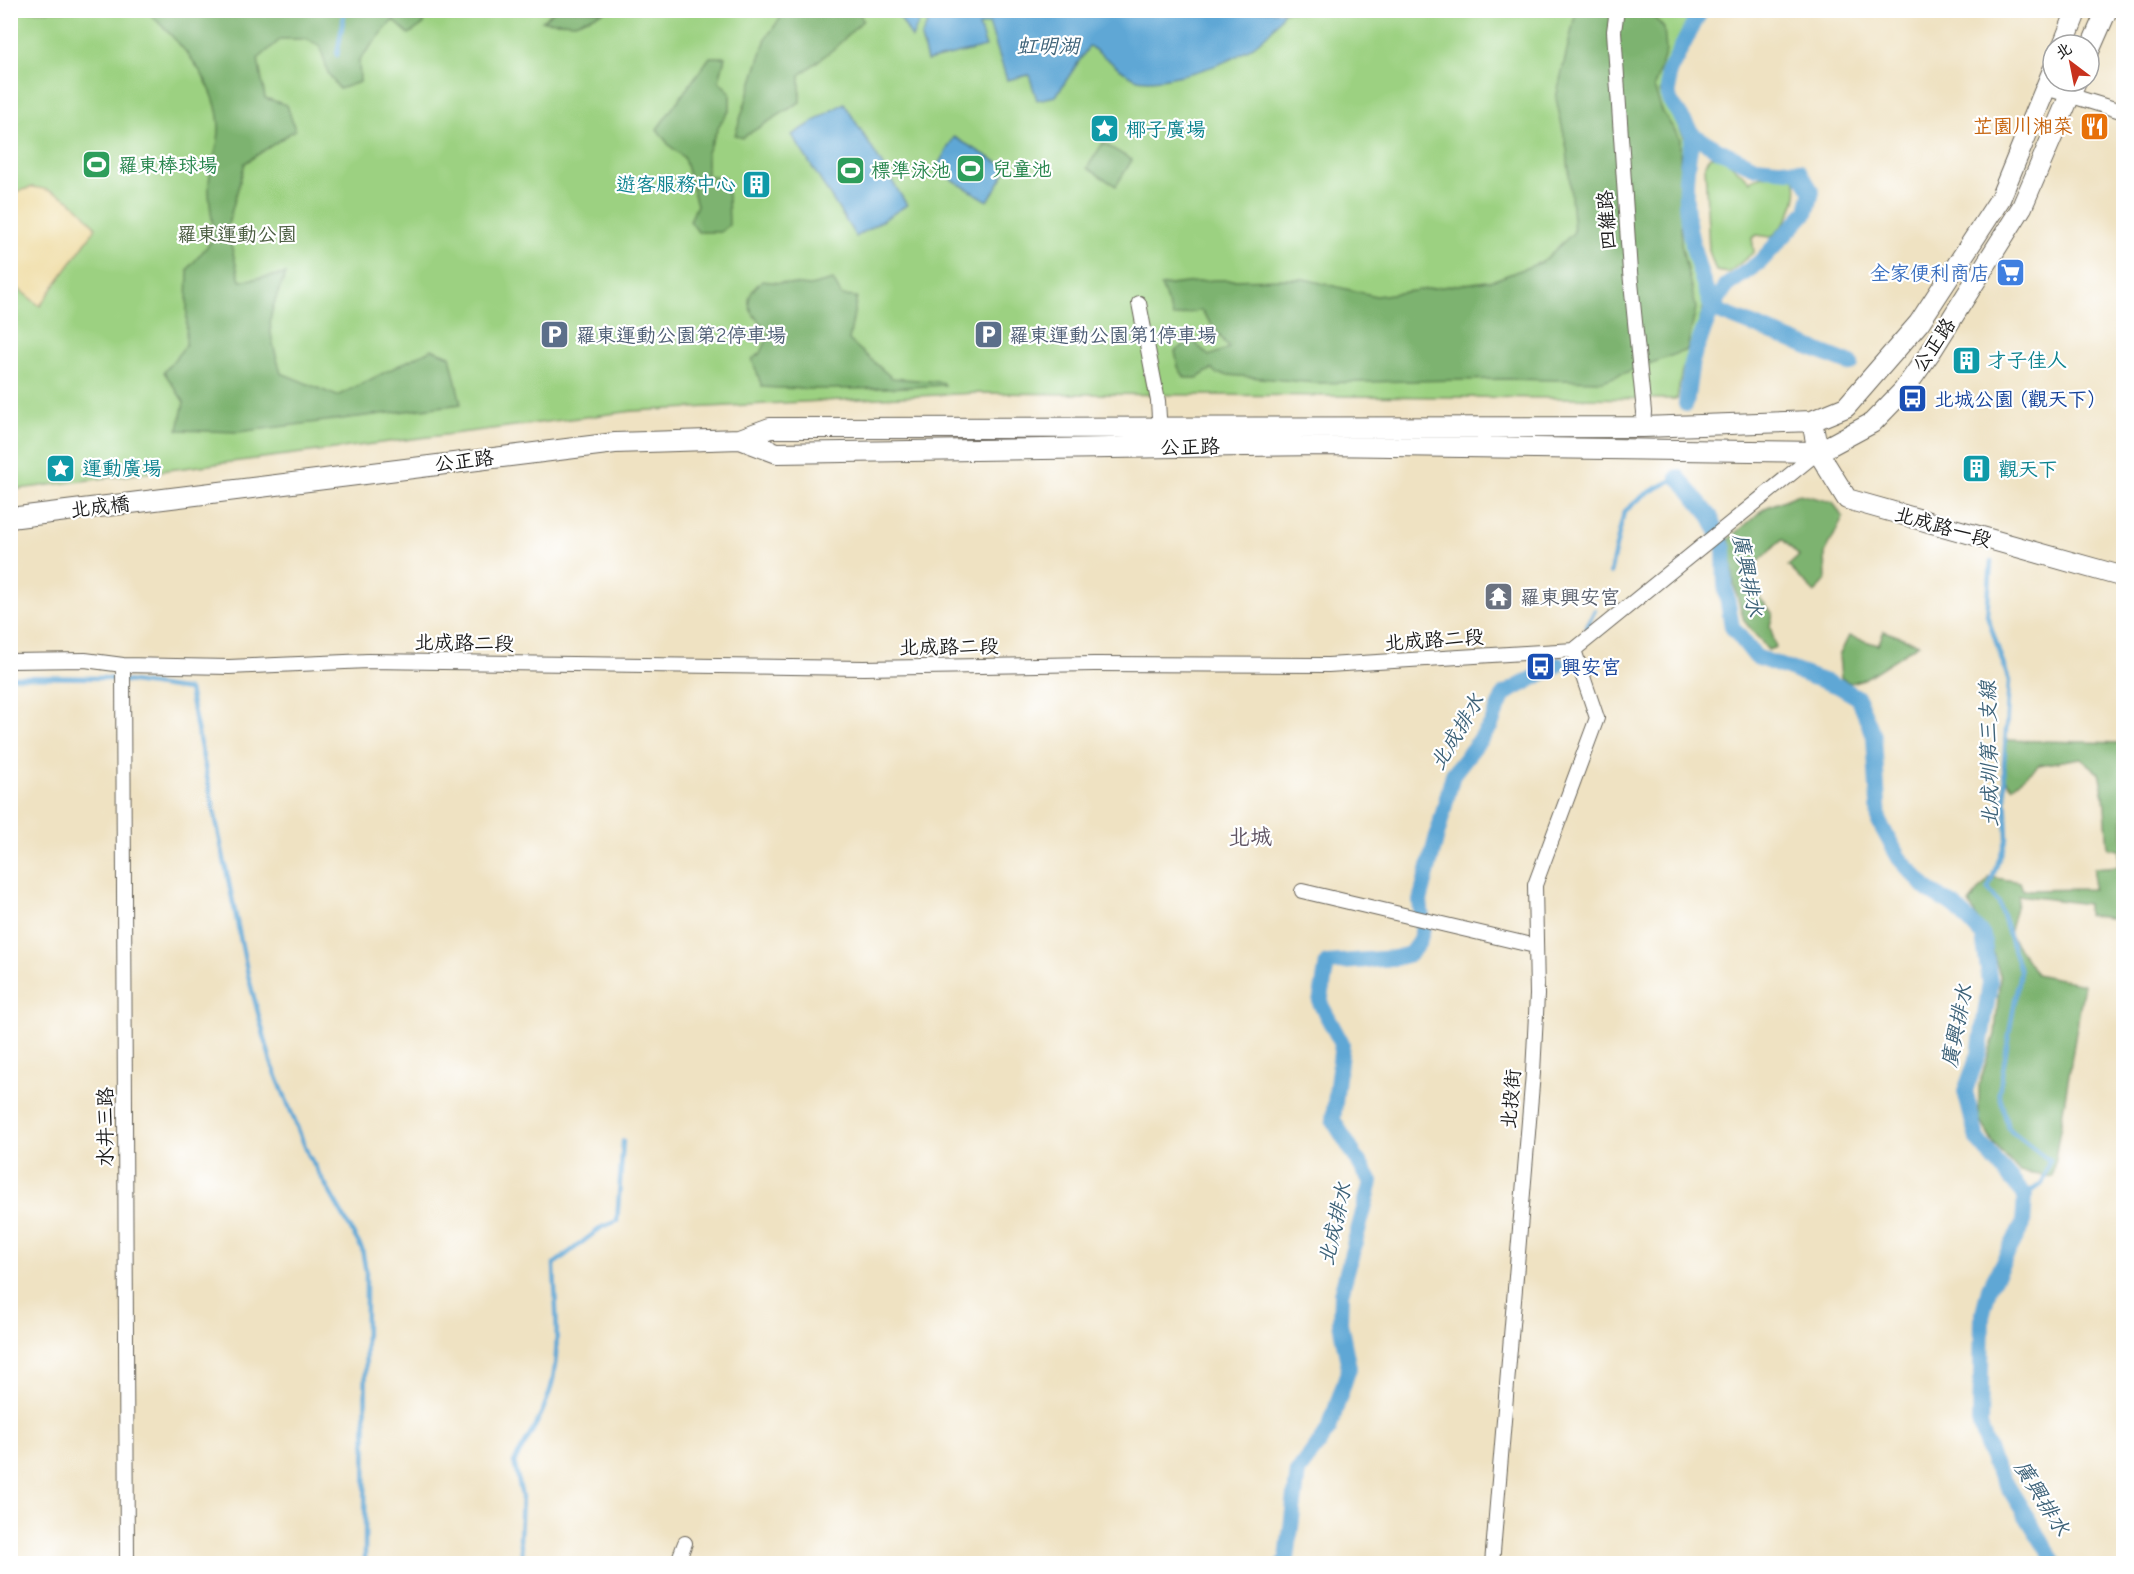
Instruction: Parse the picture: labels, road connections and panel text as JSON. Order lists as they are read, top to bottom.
{
  "streets": {
    "street": [
      "四維路",
      "公正路",
      "北成橋",
      "北成路一段",
      "北成路二段",
      "北投街",
      "水井三路"
    ]
  },
  "crossings": [
    ["四維路", "公正路"],
    ["公正路", "北成橋"],
    ["公正路", "北成路一段"],
    ["北成路二段", "北投街"],
    ["北成路二段", "水井三路"]
  ],
  "districts": ["北城"],
  "water": [
    "虹明湖",
    "廣興排水",
    "北成排水",
    "北成圳第三支線"
  ],
  "parks": ["羅東運動公園"],
  "places": {
    "restaurant": ["芷園川湘菜"],
    "place": ["椰子廣場", "運動廣場"],
    "sports": ["羅東棒球場", "兒童池", "標準泳池"],
    "building": ["遊客服務中心", "才子佳人", "觀天下"],
    "supermarket": ["全家便利商店"],
    "parking": ["羅東運動公園第2停車場", "羅東運動公園第1停車場"],
    "bus stop": ["北城公園 (觀天下)", "興安宮"],
    "temple": ["羅東興安宮"]
  },
  "north": "top left"
}
